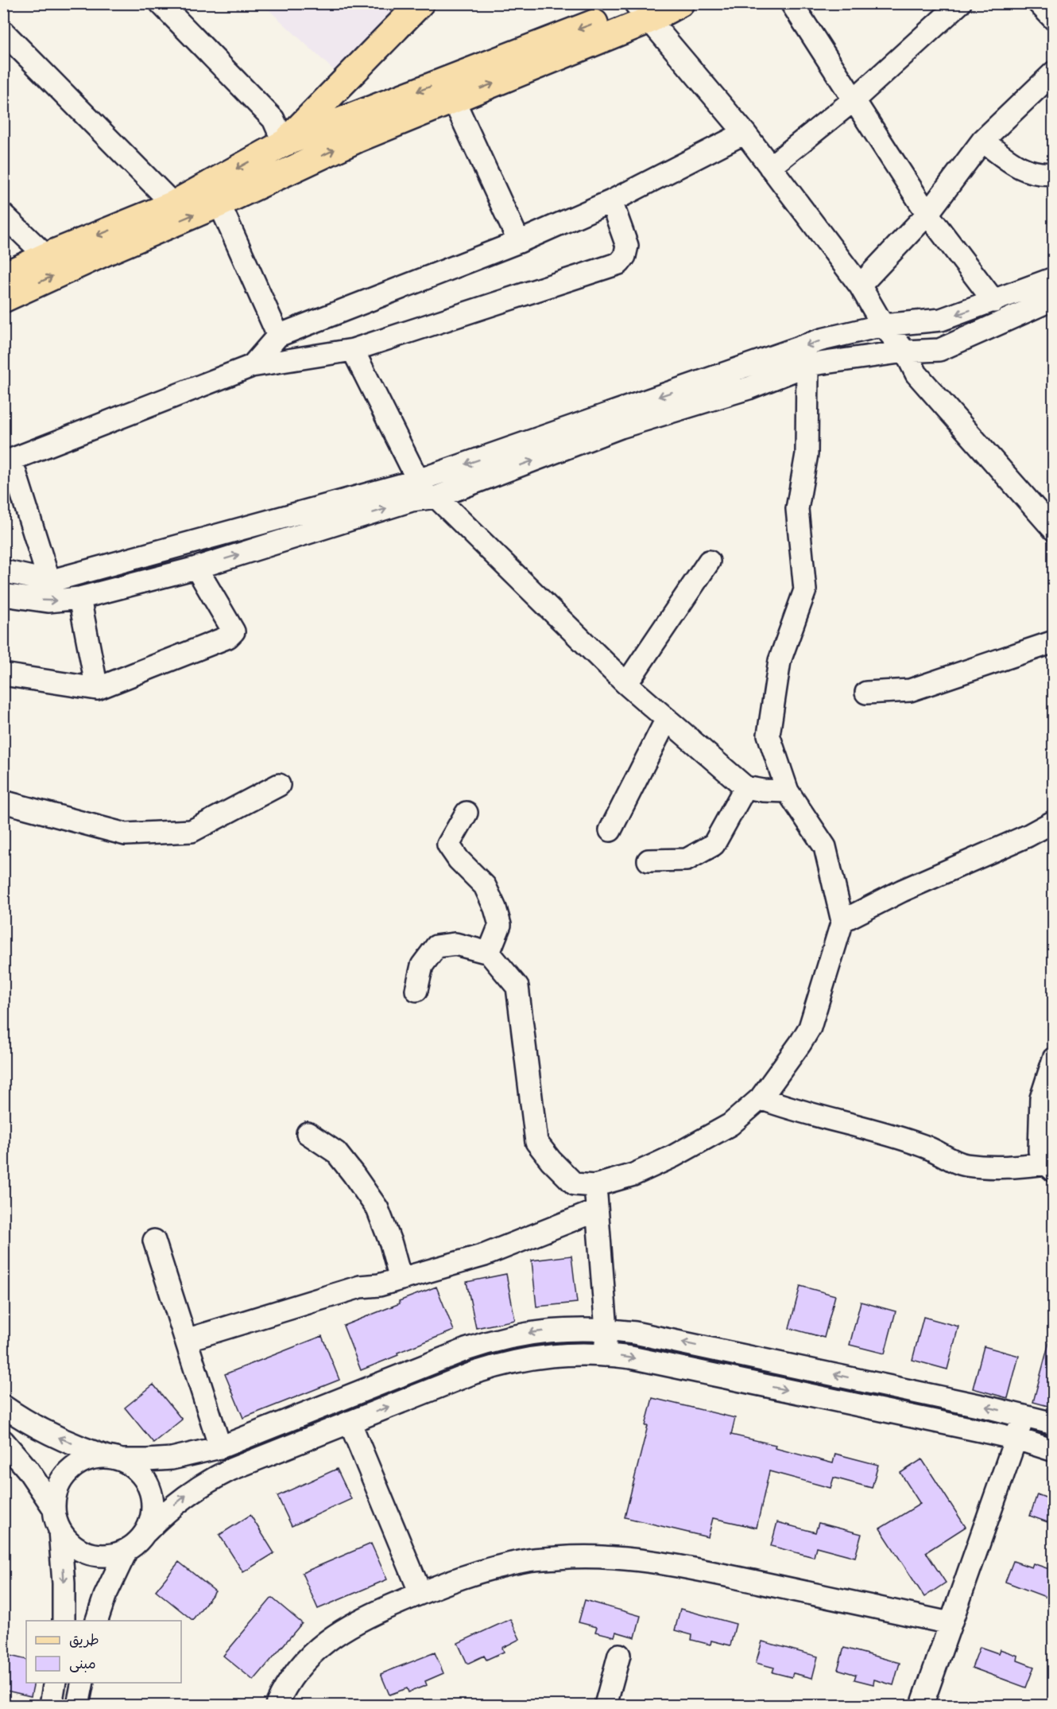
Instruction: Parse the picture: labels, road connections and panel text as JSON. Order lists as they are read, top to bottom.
{
  "legend": ["طريق", "مبنى"]
}
